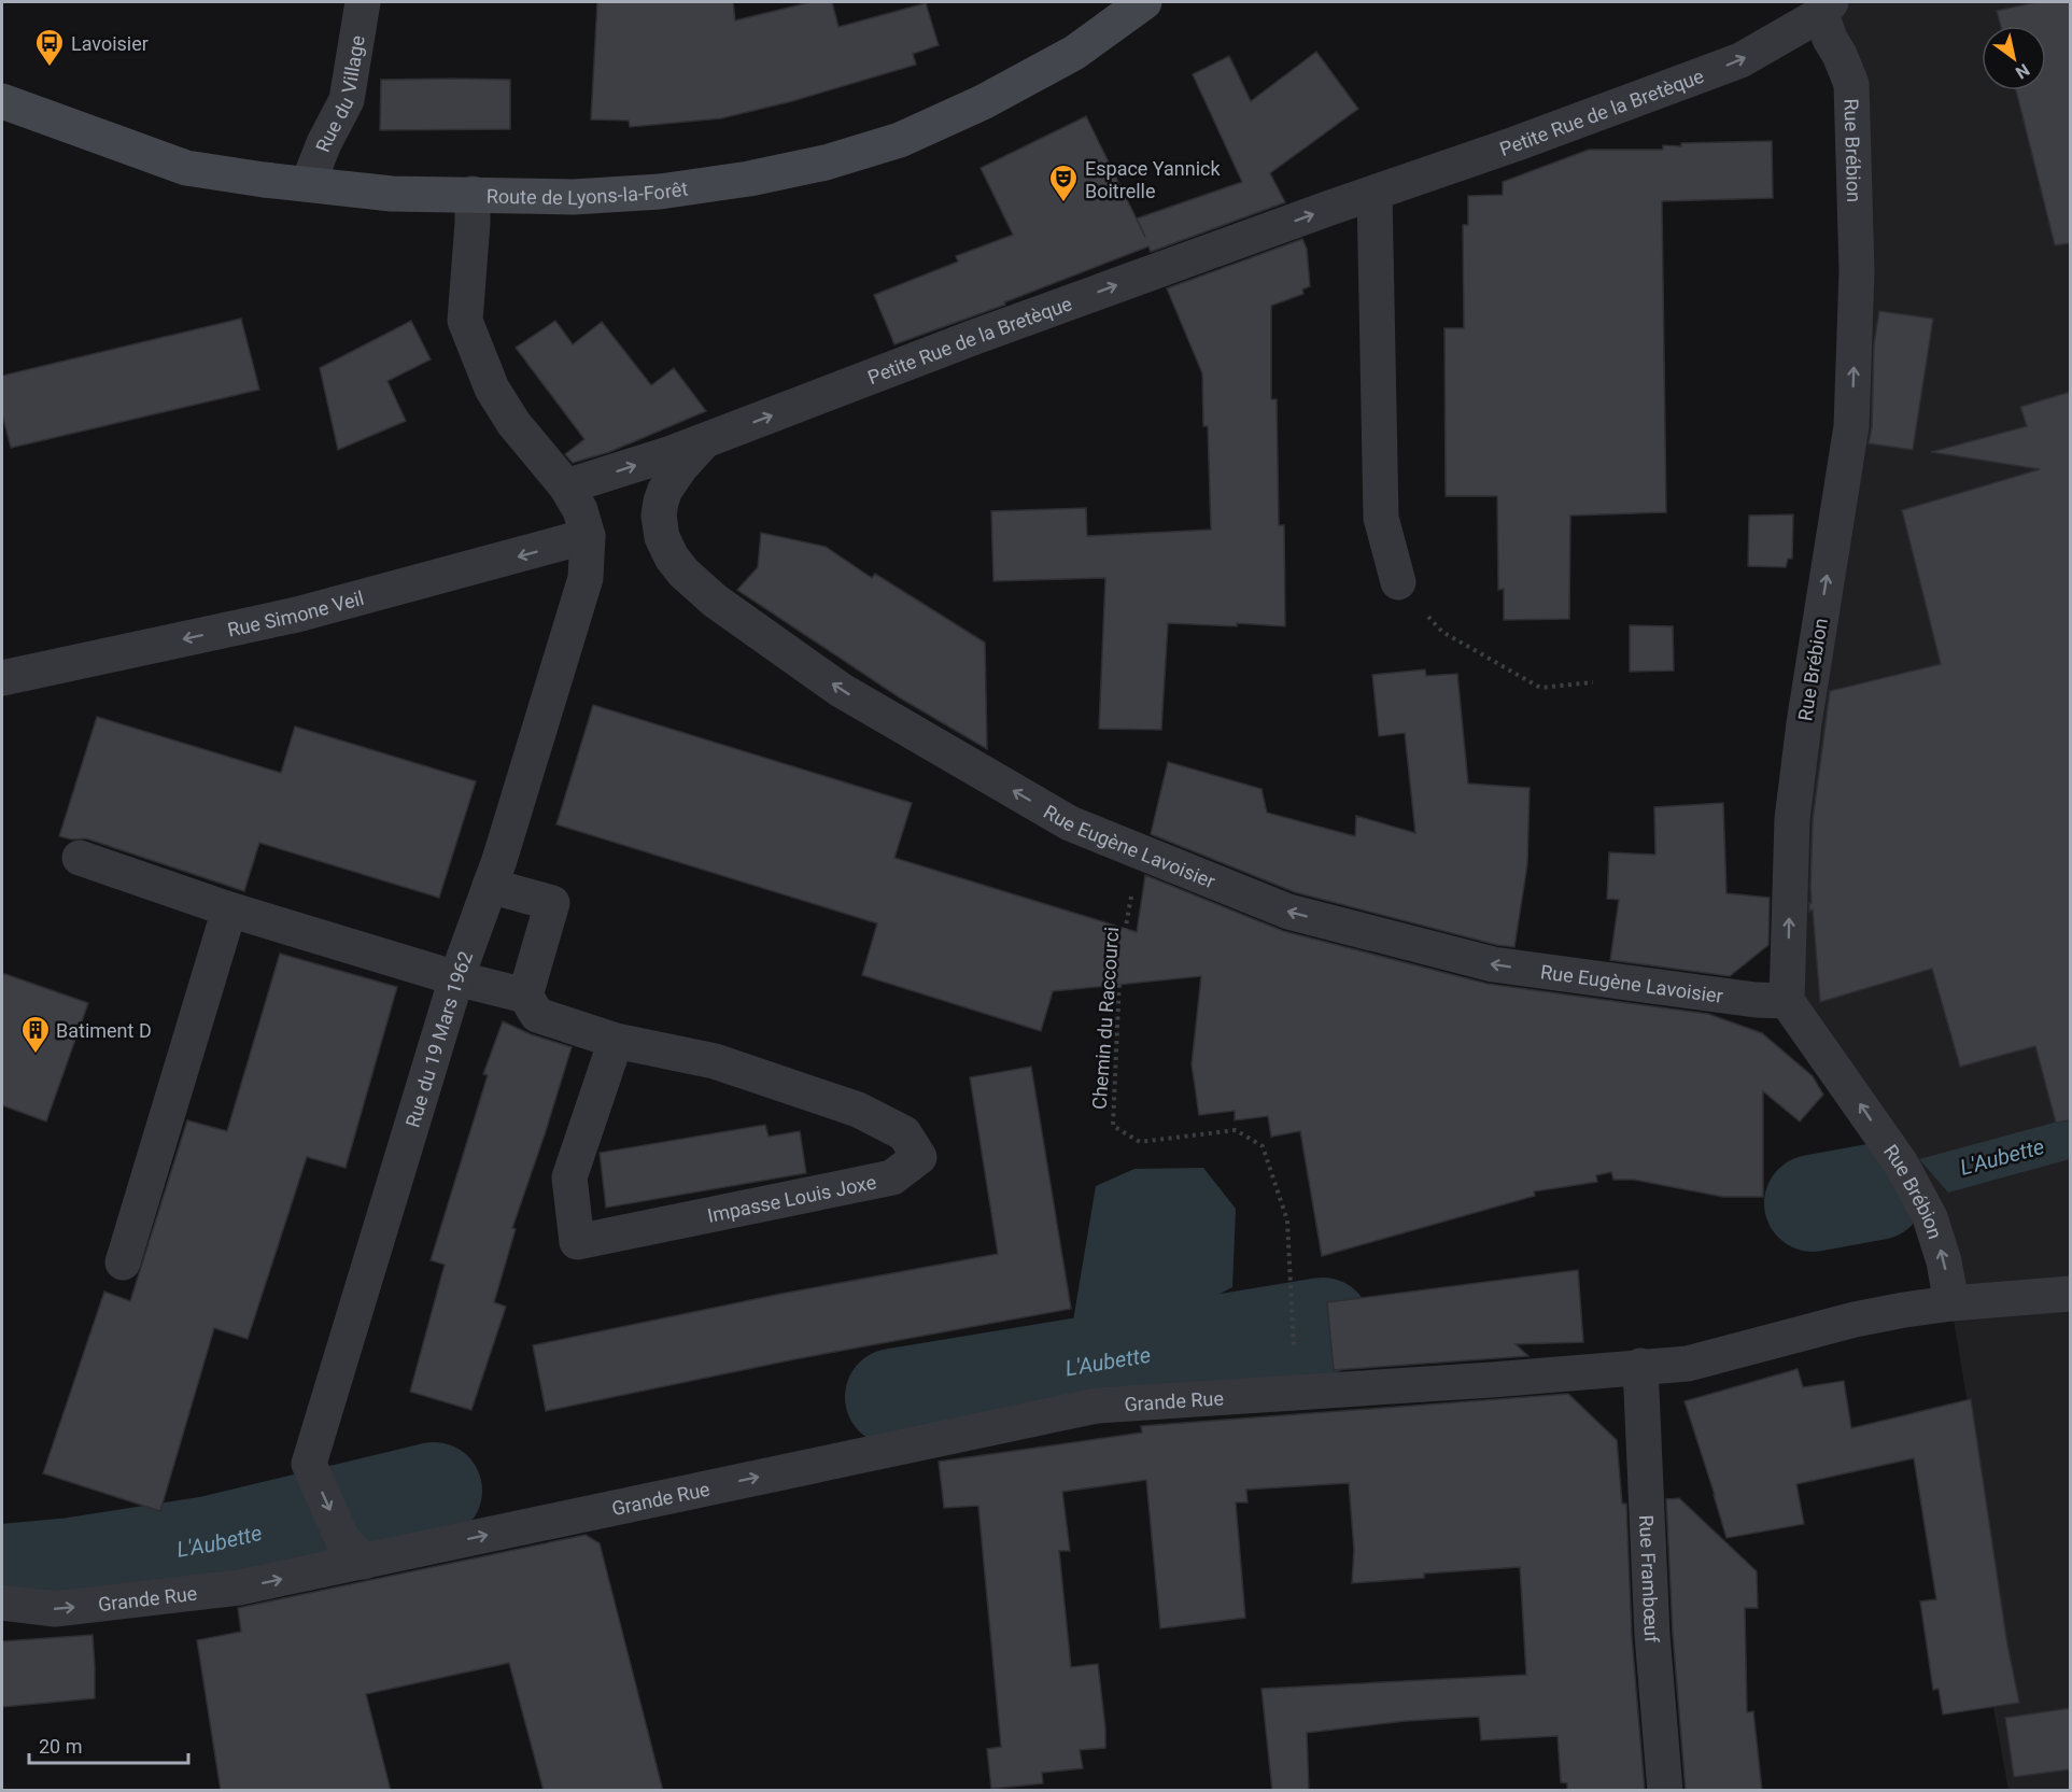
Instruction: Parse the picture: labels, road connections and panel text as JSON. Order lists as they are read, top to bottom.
{
  "streets": {
    "main road": ["Route de Lyons-la-Forêt"],
    "street": [
      "Rue du Village",
      "Petite Rue de la Bretèque",
      "Rue Brébion",
      "Rue Simone Veil",
      "Rue Eugène Lavoisier",
      "Rue du 19 Mars 1962",
      "Impasse Louis Joxe",
      "Grande Rue",
      "Rue Frambœuf"
    ],
    "path": ["Chemin du Raccourci"]
  },
  "crossings": [
    ["Rue du Village", "Route de Lyons-la-Forêt"],
    ["Petite Rue de la Bretèque", "Rue Brébion"],
    ["Petite Rue de la Bretèque", "Rue Eugène Lavoisier"],
    ["Rue Brébion", "Rue Eugène Lavoisier"],
    ["Rue Brébion", "Grande Rue"],
    ["Rue Simone Veil", "Rue du 19 Mars 1962"],
    ["Rue Eugène Lavoisier", "Chemin du Raccourci"],
    ["Chemin du Raccourci", "Grande Rue"],
    ["Rue du 19 Mars 1962", "Grande Rue"],
    ["Grande Rue", "Rue Frambœuf"]
  ],
  "one_way": [
    "Petite Rue de la Bretèque",
    "Rue Brébion",
    "Rue Simone Veil",
    "Rue Eugène Lavoisier",
    "Grande Rue"
  ],
  "water": ["L'Aubette"],
  "places": {
    "bus stop": ["Lavoisier"],
    "theatre": ["Espace Yannick Boitrelle"],
    "building": ["Batiment D"]
  },
  "scale_bar": "20 m",
  "north": "bottom right"
}
